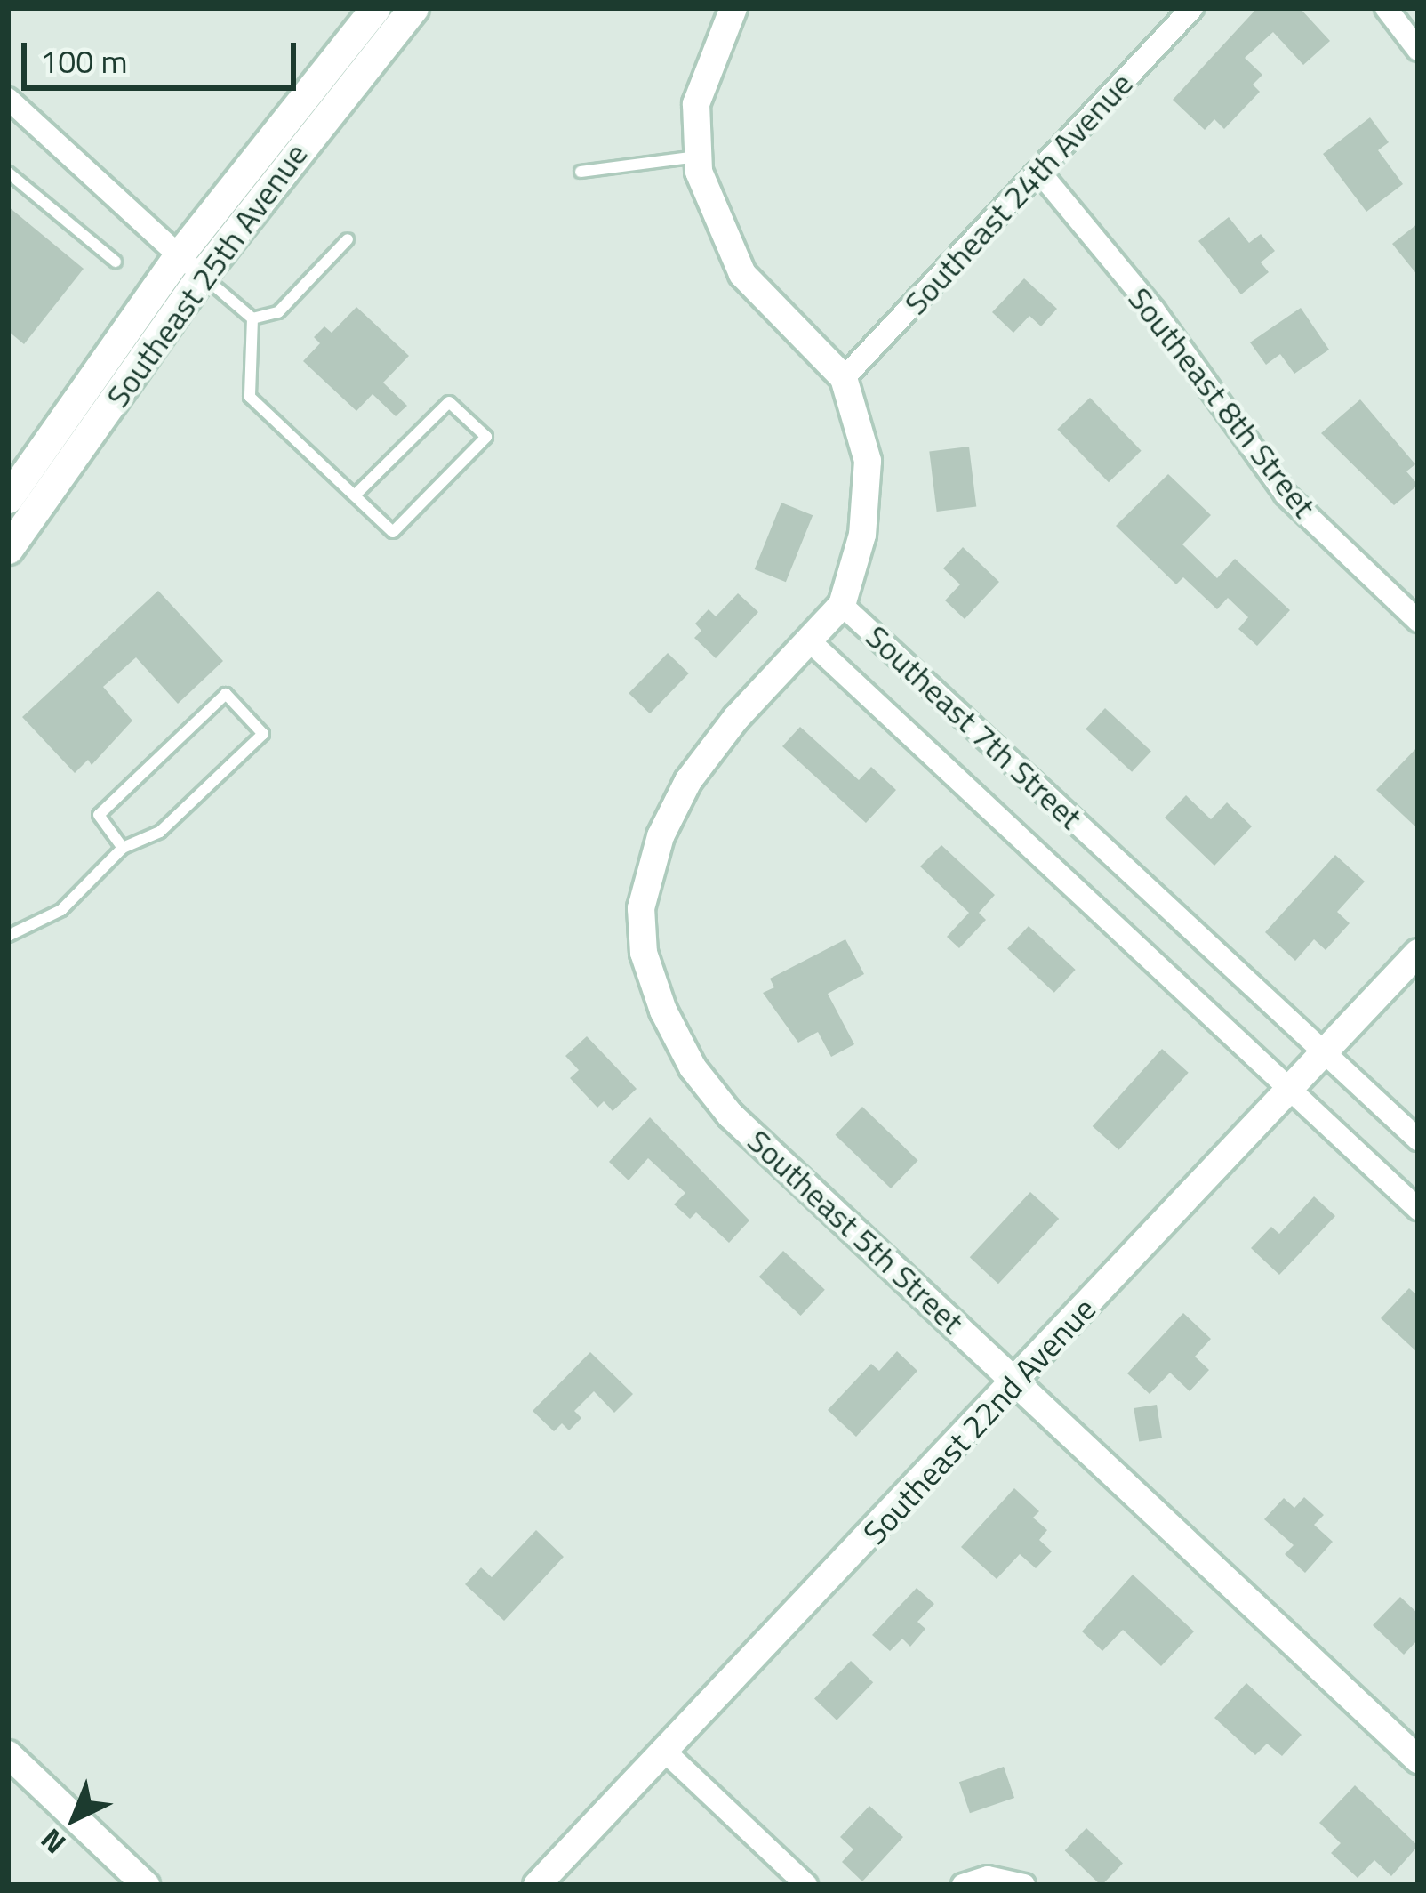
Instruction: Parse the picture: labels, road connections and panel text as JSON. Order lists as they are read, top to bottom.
{
  "streets": {
    "main road": ["Southeast 25th Avenue"],
    "street": [
      "Southeast 24th Avenue",
      "Southeast 8th Street",
      "Southeast 7th Street",
      "Southeast 5th Street",
      "Southeast 22nd Avenue"
    ]
  },
  "crossings": [
    ["Southeast 24th Avenue", "Southeast 8th Street"],
    ["Southeast 24th Avenue", "Southeast 7th Street"],
    ["Southeast 7th Street", "Southeast 5th Street"],
    ["Southeast 7th Street", "Southeast 22nd Avenue"],
    ["Southeast 5th Street", "Southeast 22nd Avenue"]
  ],
  "scale_bar": "100 m",
  "north": "bottom left"
}
